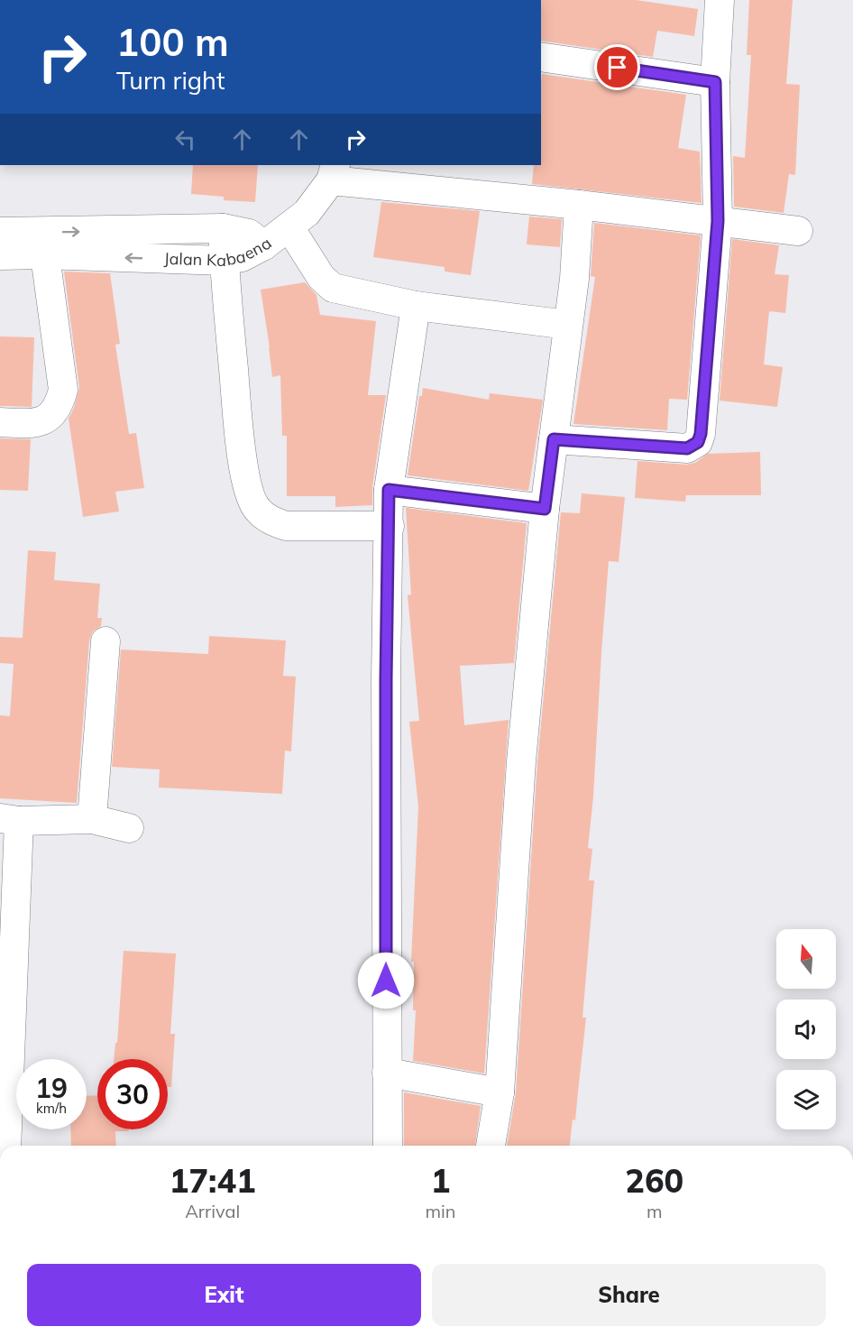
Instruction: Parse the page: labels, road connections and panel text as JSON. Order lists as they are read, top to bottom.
{
  "streets": {
    "street": ["Jalan Kabaena"]
  },
  "north": "top",
  "page": {
    "turn": ["100 m", "Turn right"],
    "speed": "19 km/h",
    "limit": "30",
    "eta": [
      "17:41",
      "Arrival",
      "1",
      "min",
      "260",
      "m"
    ],
    "buttons": ["Exit", "Share"]
  }
}
